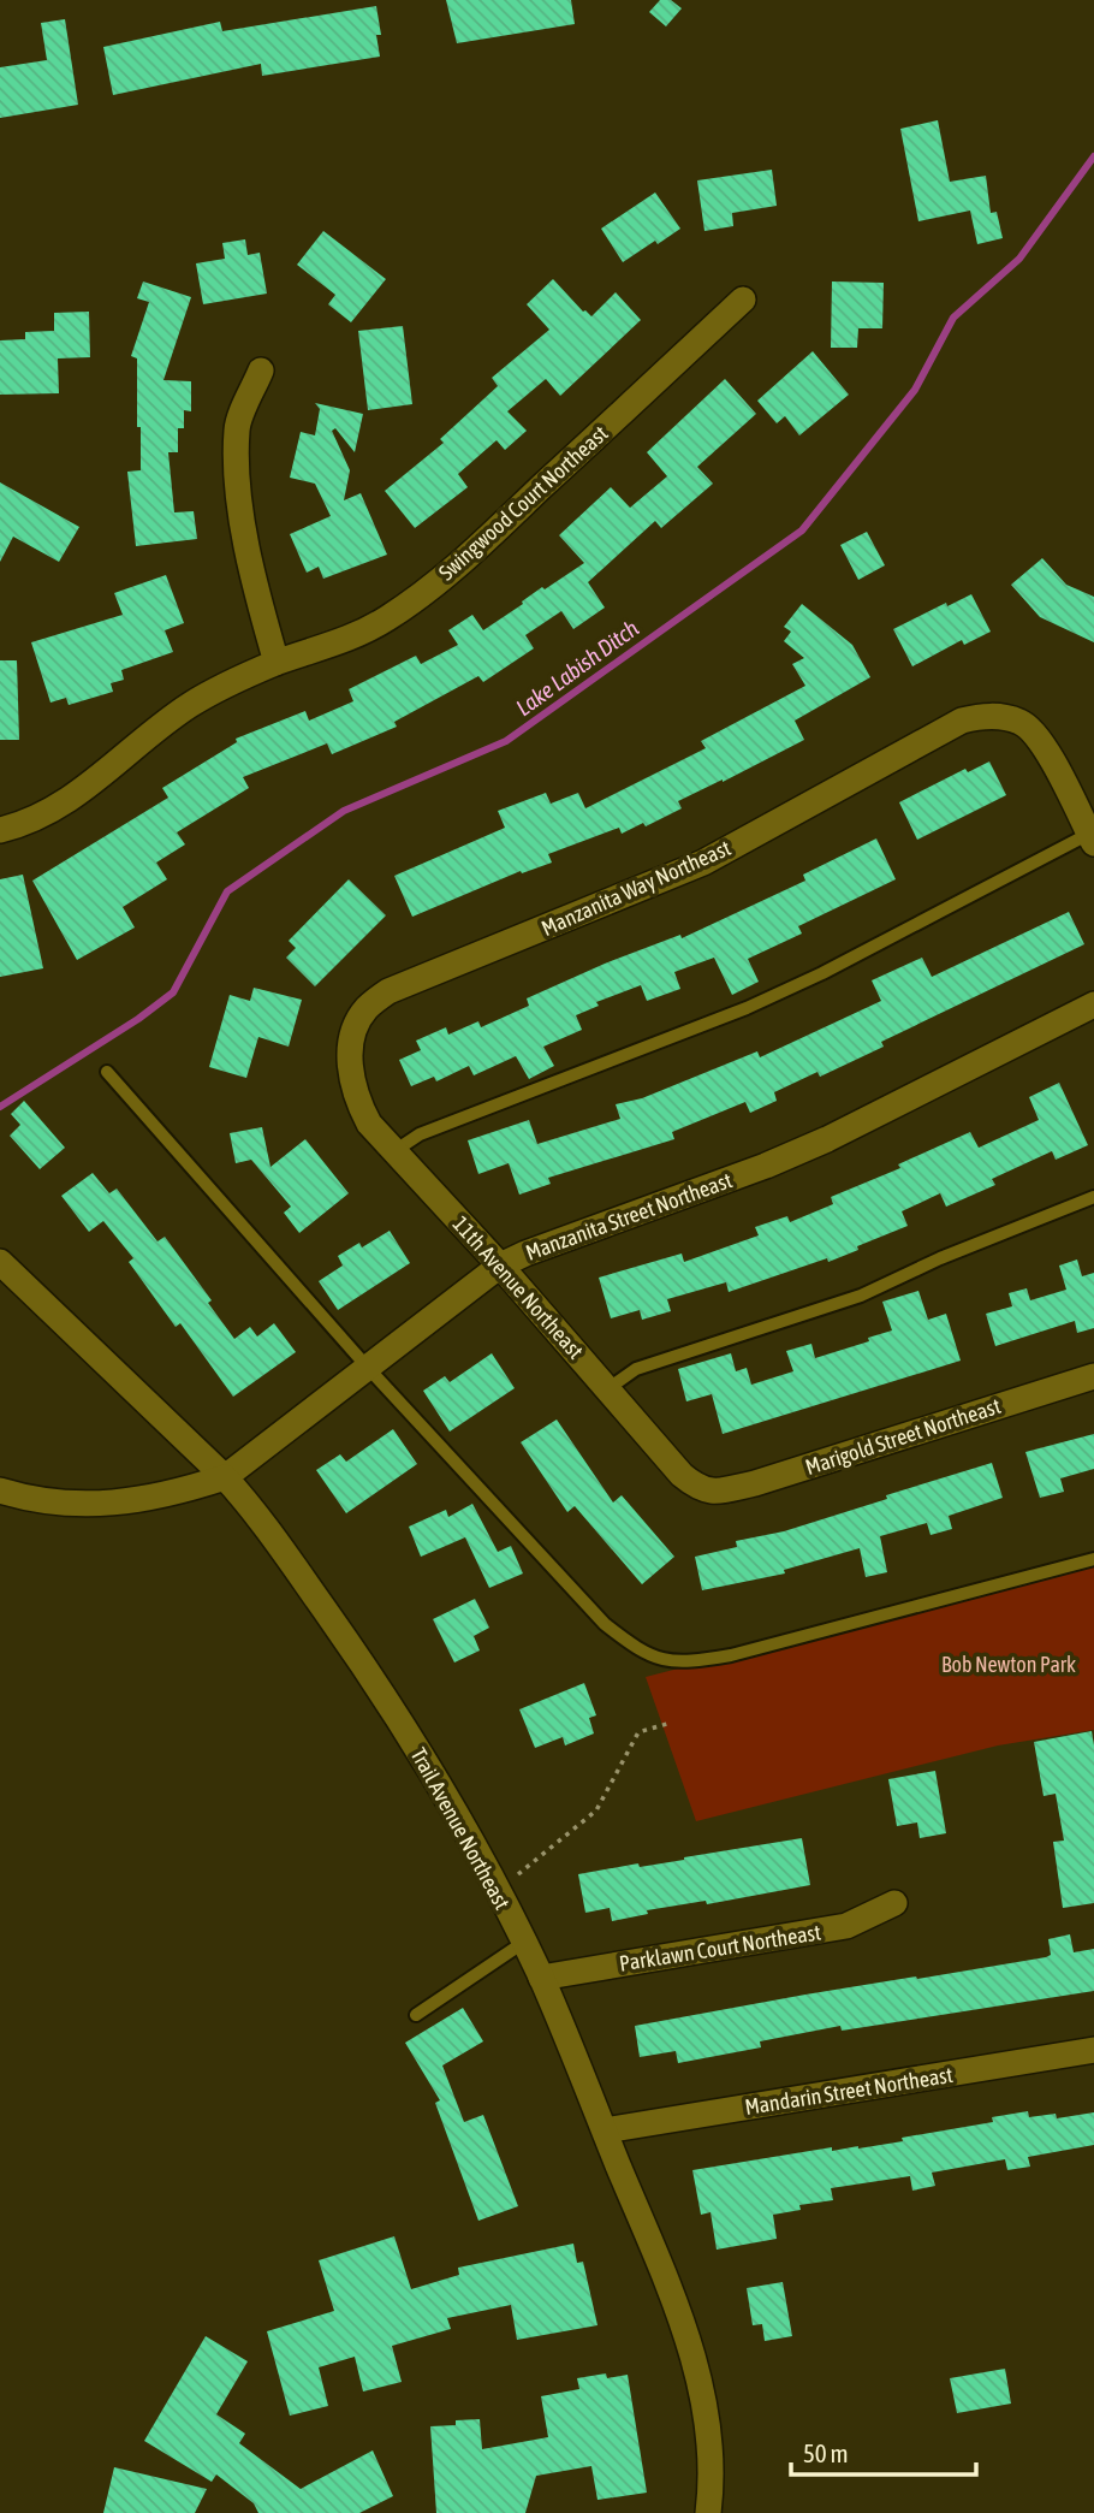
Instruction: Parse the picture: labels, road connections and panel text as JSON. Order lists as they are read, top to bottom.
{
  "streets": {
    "street": [
      "Swingwood Court Northeast",
      "Manzanita Way Northeast",
      "Manzanita Street Northeast",
      "11th Avenue Northeast",
      "Marigold Street Northeast",
      "Trail Avenue Northeast",
      "Parklawn Court Northeast",
      "Mandarin Street Northeast"
    ]
  },
  "crossings": [
    ["Manzanita Way Northeast", "11th Avenue Northeast"],
    ["Manzanita Street Northeast", "11th Avenue Northeast"],
    ["Manzanita Street Northeast", "Trail Avenue Northeast"],
    ["11th Avenue Northeast", "Marigold Street Northeast"],
    ["Trail Avenue Northeast", "Parklawn Court Northeast"],
    ["Trail Avenue Northeast", "Mandarin Street Northeast"]
  ],
  "water": ["Lake Labish Ditch"],
  "parks": ["Bob Newton Park"],
  "scale_bar": "50 m"
}
